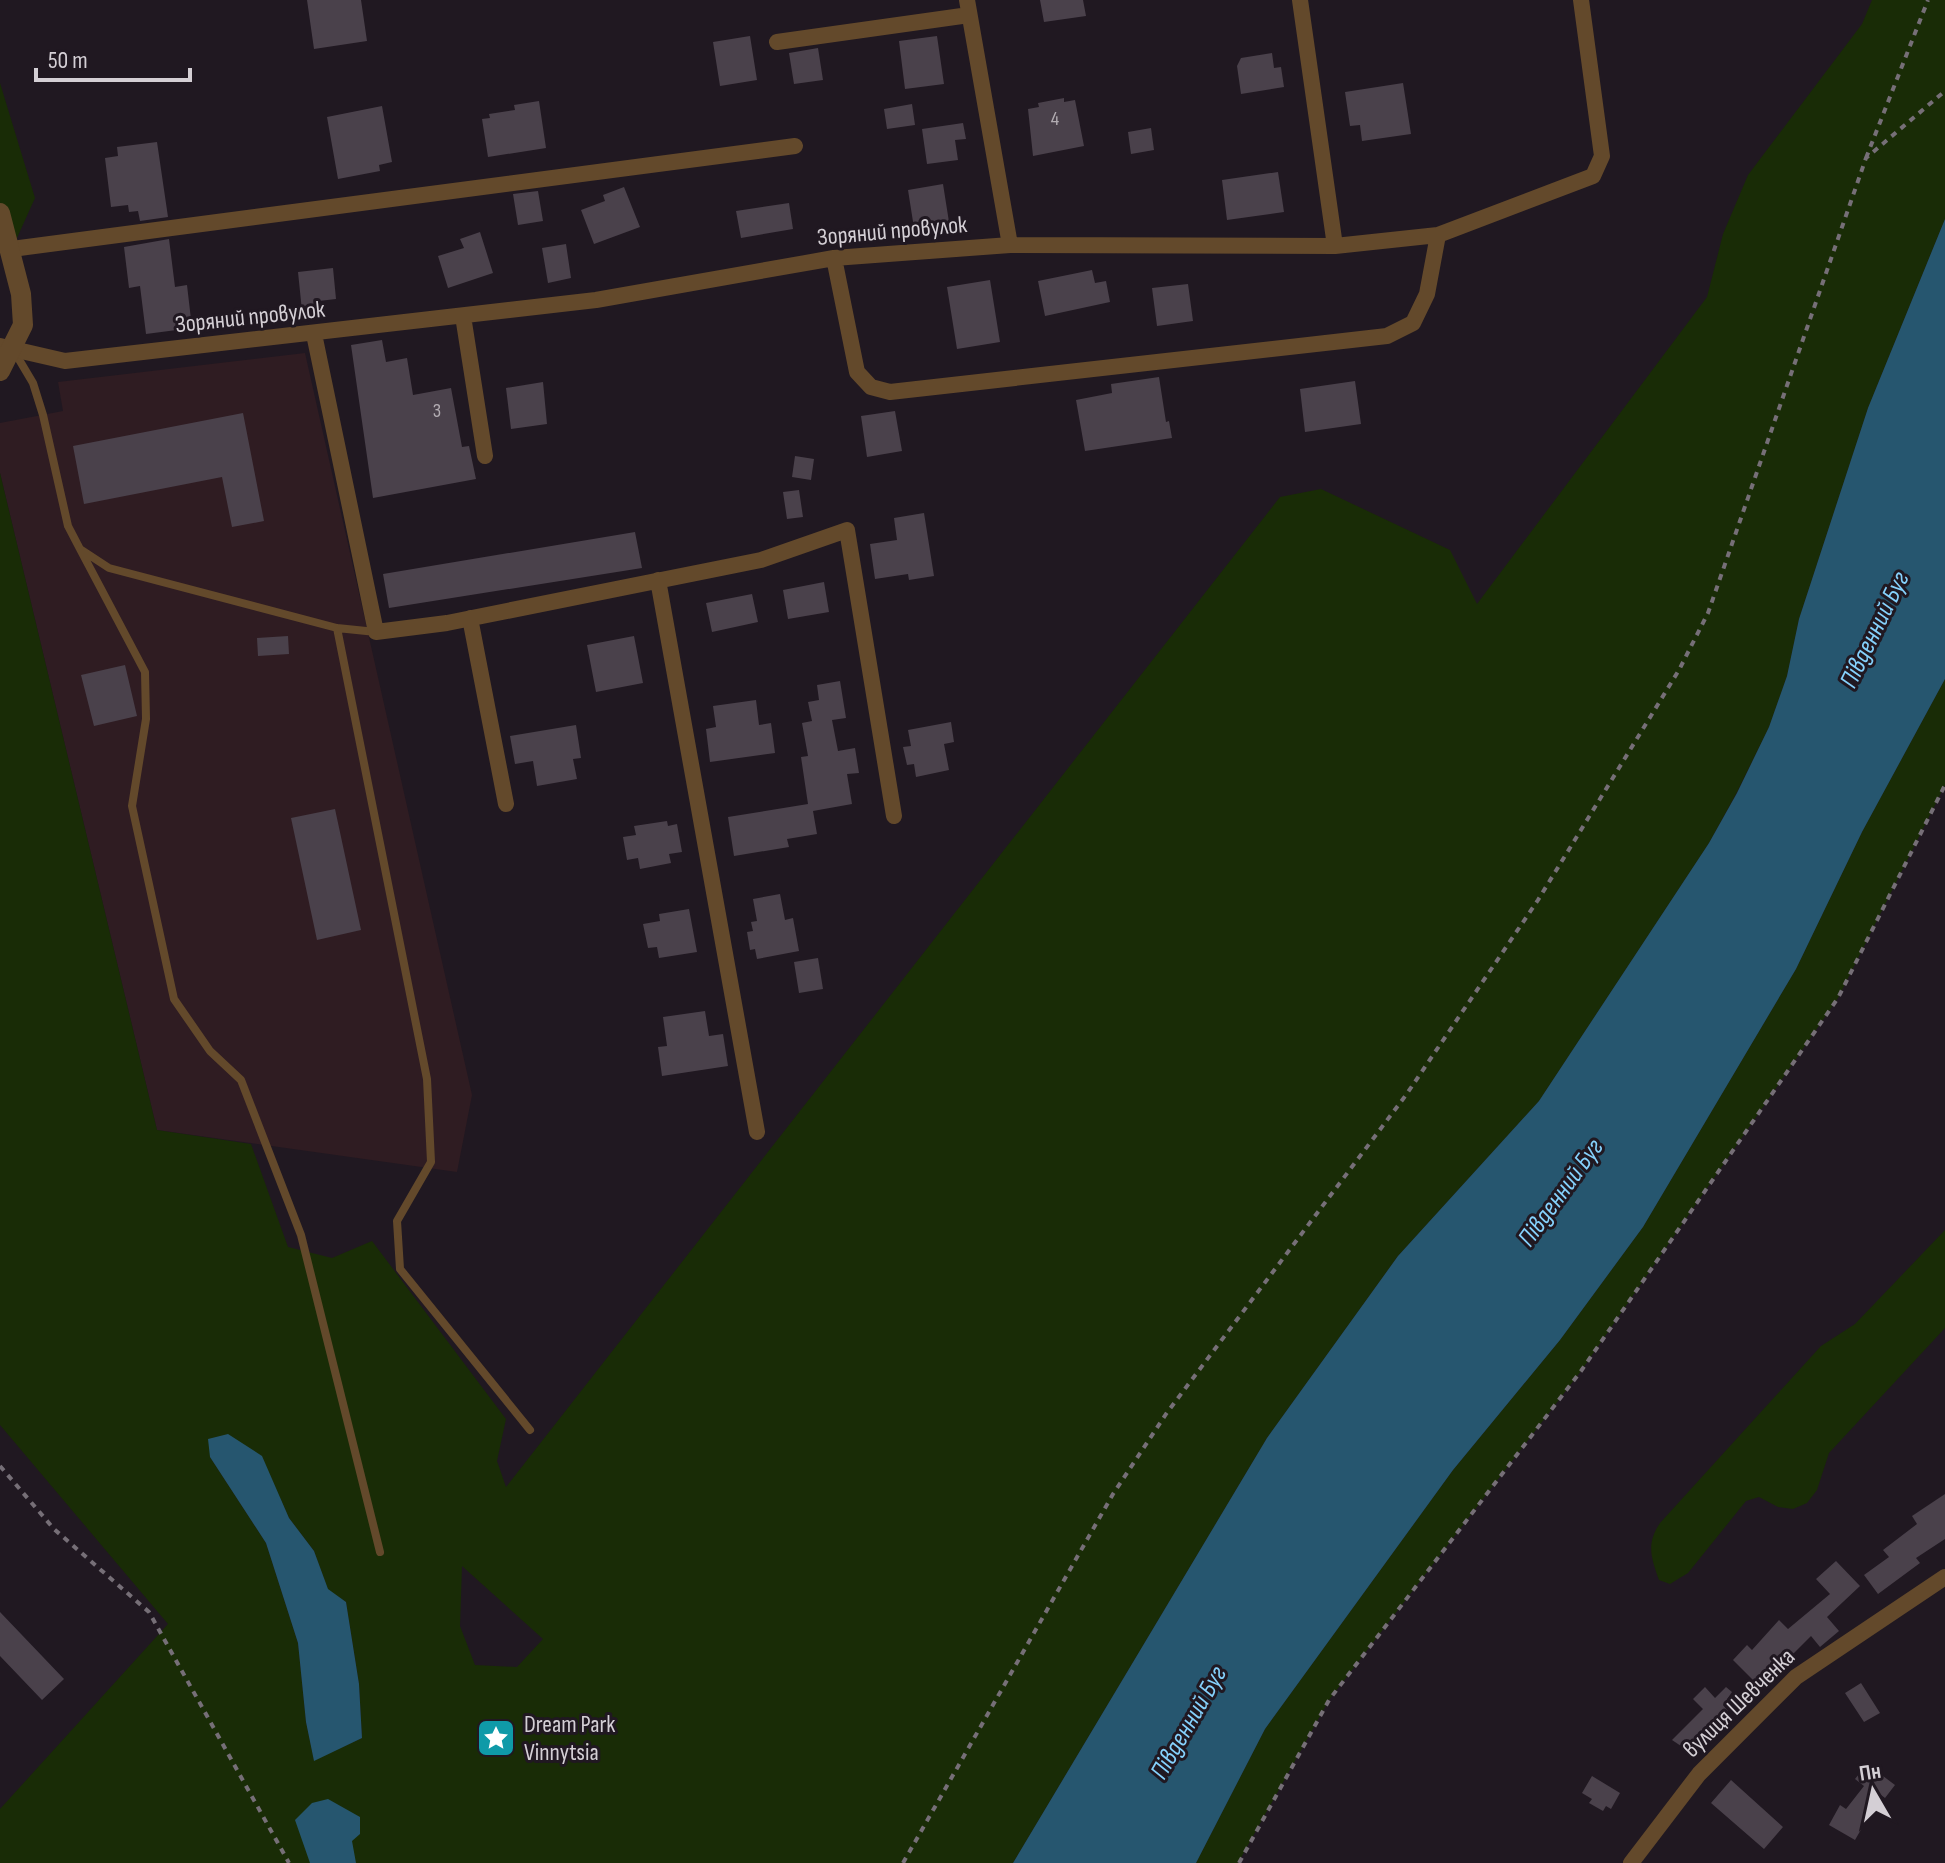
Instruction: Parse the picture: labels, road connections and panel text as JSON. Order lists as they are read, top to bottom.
{
  "streets": {
    "street": ["Зоряний провулок", "вулиця Шевченка"]
  },
  "water": ["Південний Буг"],
  "places": {
    "place": ["Dream Park Vinnytsia"]
  },
  "house_numbers": ["4", "3"],
  "scale_bar": "50 m",
  "north": "top"
}
